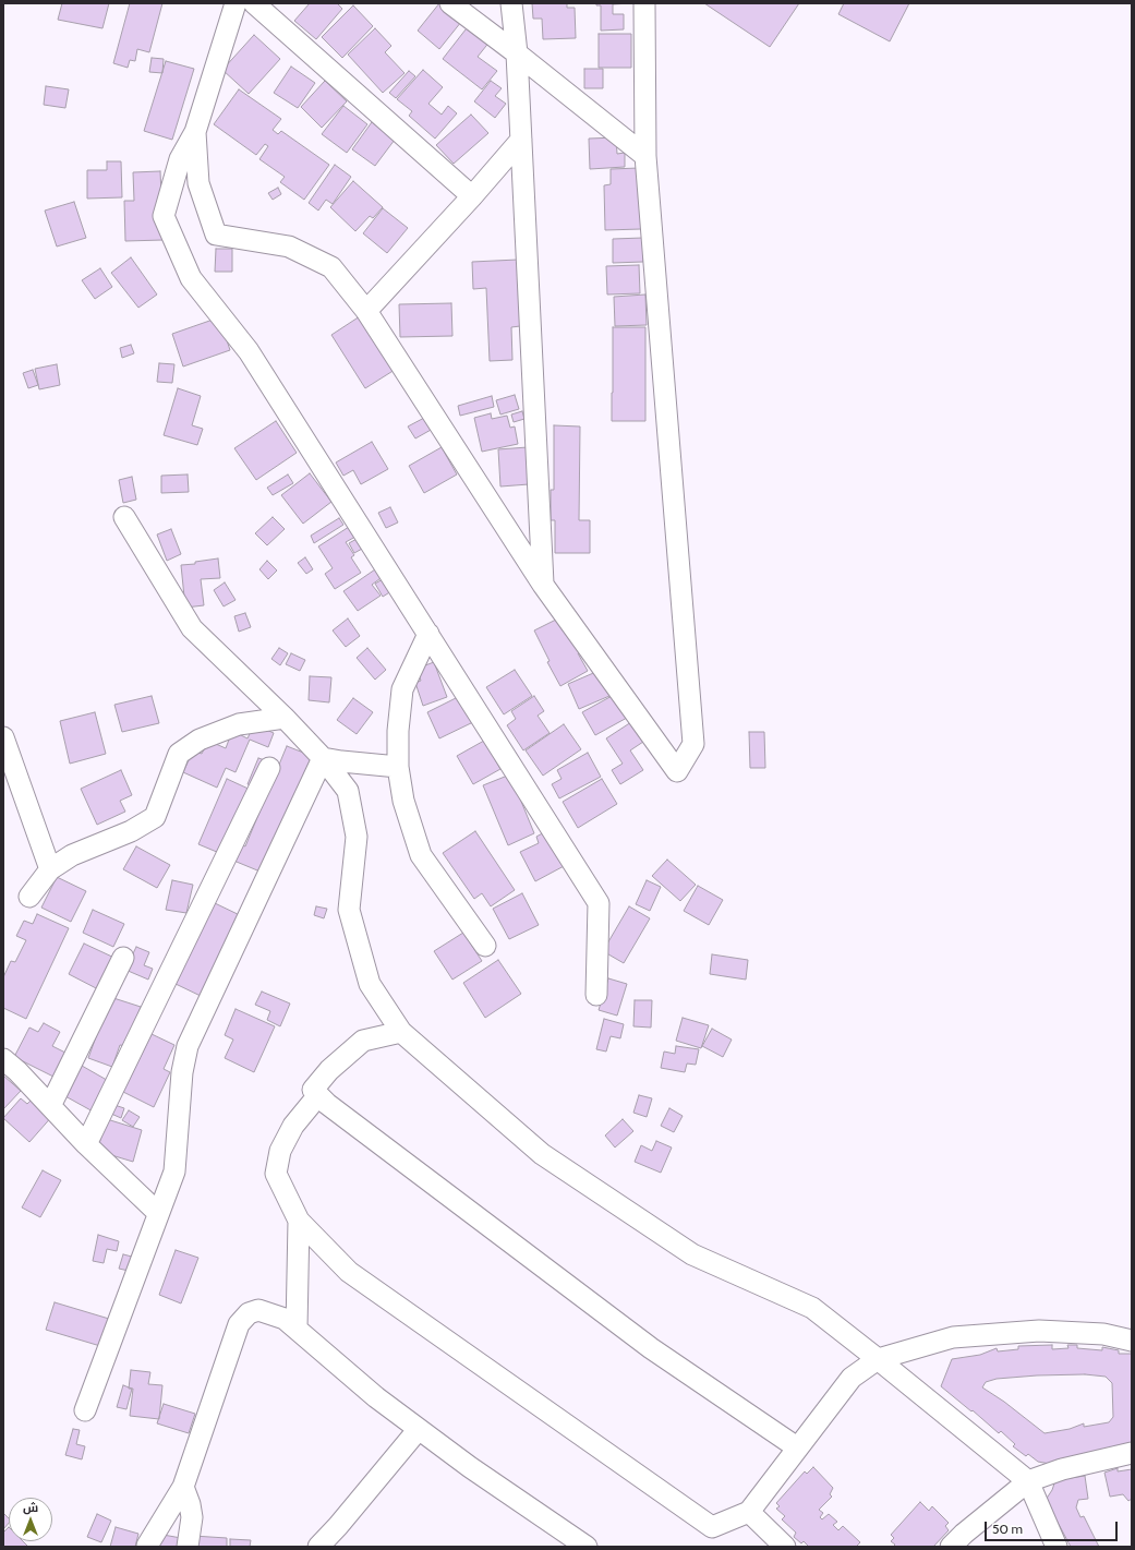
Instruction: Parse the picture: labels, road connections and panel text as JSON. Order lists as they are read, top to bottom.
{
  "scale_bar": "50 m",
  "north": "top"
}
